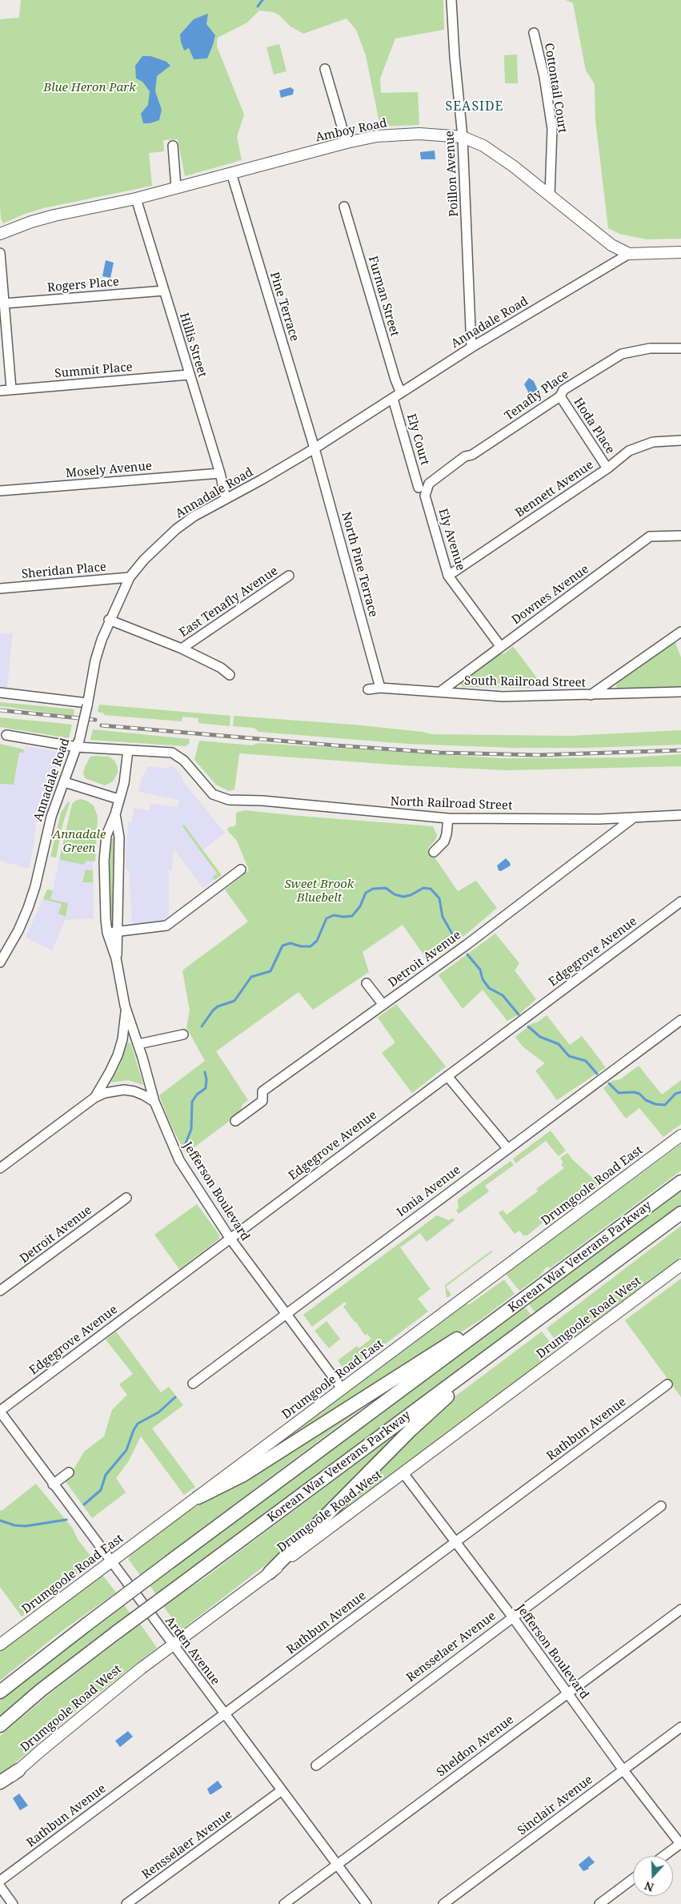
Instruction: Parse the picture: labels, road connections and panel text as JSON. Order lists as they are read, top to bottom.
{
  "streets": {
    "highway": ["Korean War Veterans Parkway"],
    "main road": ["Amboy Road", "Drumgoole Road East", "Drumgoole Road West"],
    "street": [
      "Cottontail Court",
      "Poillon Avenue",
      "Rogers Place",
      "Furman Street",
      "Pine Terrace",
      "Annadale Road",
      "Hillis Street",
      "Summit Place",
      "Tenafly Place",
      "Hoda Place",
      "Ely Court",
      "Mosely Avenue",
      "Bennett Avenue",
      "Ely Avenue",
      "North Pine Terrace",
      "Sheridan Place",
      "Downes Avenue",
      "East Tenafly Avenue",
      "South Railroad Street",
      "North Railroad Street",
      "Edgegrove Avenue",
      "Detroit Avenue",
      "Jefferson Boulevard",
      "Ionia Avenue",
      "Rathbun Avenue",
      "Rensselaer Avenue",
      "Arden Avenue",
      "Sheldon Avenue",
      "Sinclair Avenue"
    ]
  },
  "crossings": [
    ["Cottontail Court", "Amboy Road"],
    ["Amboy Road", "Poillon Avenue"],
    ["Amboy Road", "Pine Terrace"],
    ["Amboy Road", "Annadale Road"],
    ["Amboy Road", "Hillis Street"],
    ["Poillon Avenue", "Annadale Road"],
    ["Rogers Place", "Hillis Street"],
    ["Furman Street", "Annadale Road"],
    ["Pine Terrace", "Annadale Road"],
    ["Pine Terrace", "North Pine Terrace"],
    ["Annadale Road", "Hillis Street"],
    ["Annadale Road", "Ely Court"],
    ["Annadale Road", "North Pine Terrace"],
    ["Annadale Road", "Sheridan Place"],
    ["Hillis Street", "Summit Place"],
    ["Hillis Street", "Mosely Avenue"],
    ["Tenafly Place", "Hoda Place"],
    ["Tenafly Place", "Ely Avenue"],
    ["Hoda Place", "Bennett Avenue"],
    ["Bennett Avenue", "Ely Avenue"],
    ["Ely Avenue", "Downes Avenue"],
    ["North Pine Terrace", "South Railroad Street"],
    ["Downes Avenue", "South Railroad Street"],
    ["North Railroad Street", "Detroit Avenue"],
    ["North Railroad Street", "Jefferson Boulevard"],
    ["Edgegrove Avenue", "Jefferson Boulevard"],
    ["Edgegrove Avenue", "Arden Avenue"],
    ["Drumgoole Road East", "Jefferson Boulevard"],
    ["Drumgoole Road East", "Arden Avenue"],
    ["Jefferson Boulevard", "Ionia Avenue"],
    ["Jefferson Boulevard", "Drumgoole Road West"],
    ["Jefferson Boulevard", "Rathbun Avenue"],
    ["Jefferson Boulevard", "Rensselaer Avenue"],
    ["Jefferson Boulevard", "Sheldon Avenue"],
    ["Jefferson Boulevard", "Sinclair Avenue"],
    ["Drumgoole Road West", "Arden Avenue"],
    ["Rathbun Avenue", "Arden Avenue"],
    ["Rensselaer Avenue", "Arden Avenue"],
    ["Arden Avenue", "Sheldon Avenue"]
  ],
  "districts": ["SEASIDE"],
  "parks": ["Blue Heron Park", "Annadale Green", "Sweet Brook Bluebelt"],
  "north": "bottom"
}
